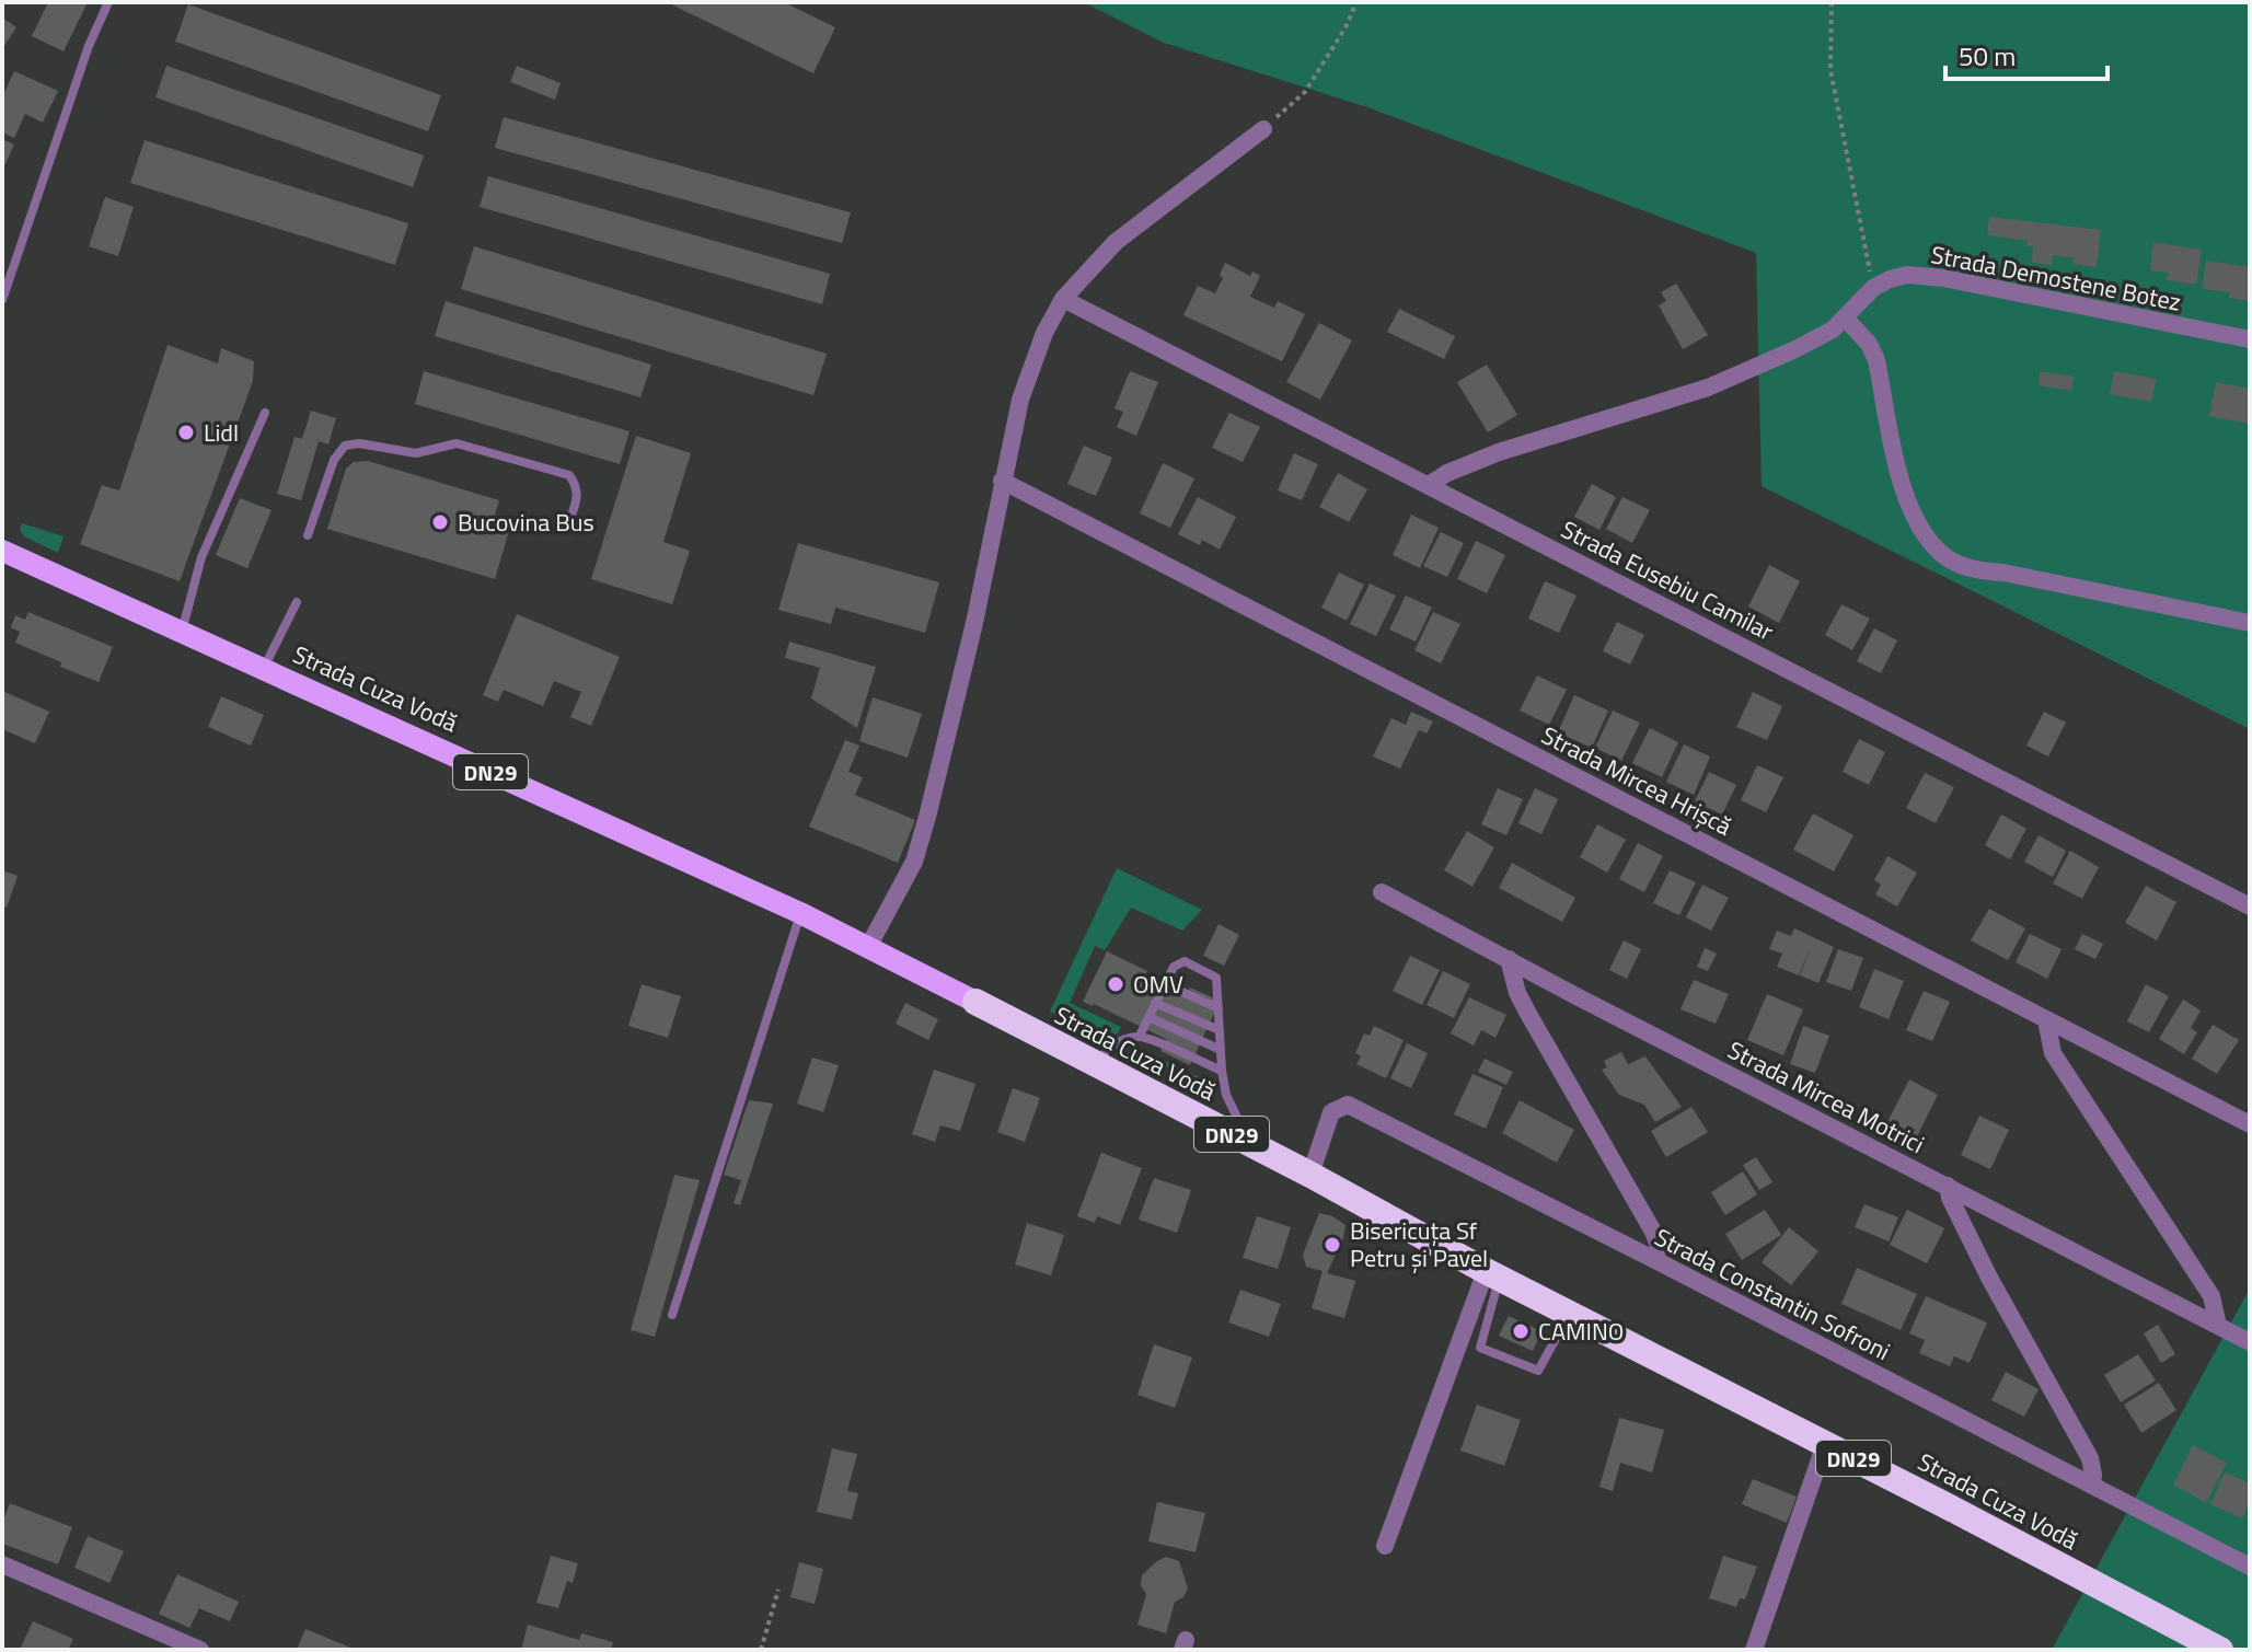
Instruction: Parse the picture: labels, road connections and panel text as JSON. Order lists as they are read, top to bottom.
{
  "streets": {
    "highway": ["Strada Cuza Vodă", "DN29"],
    "street": [
      "Strada Demostene Botez",
      "Strada Eusebiu Camilar",
      "Strada Mircea Hrișcă",
      "Strada Mircea Motrici",
      "Strada Constantin Sofroni"
    ]
  },
  "crossings": [
    ["Strada Demostene Botez", "Strada Eusebiu Camilar"],
    ["Strada Cuza Vodă", "Strada Constantin Sofroni"]
  ],
  "places": [
    "Lidl",
    "Bucovina Bus",
    "OMV",
    "Bisericuța Sf Petru și Pavel",
    "CAMINO"
  ],
  "scale_bar": "50 m"
}
